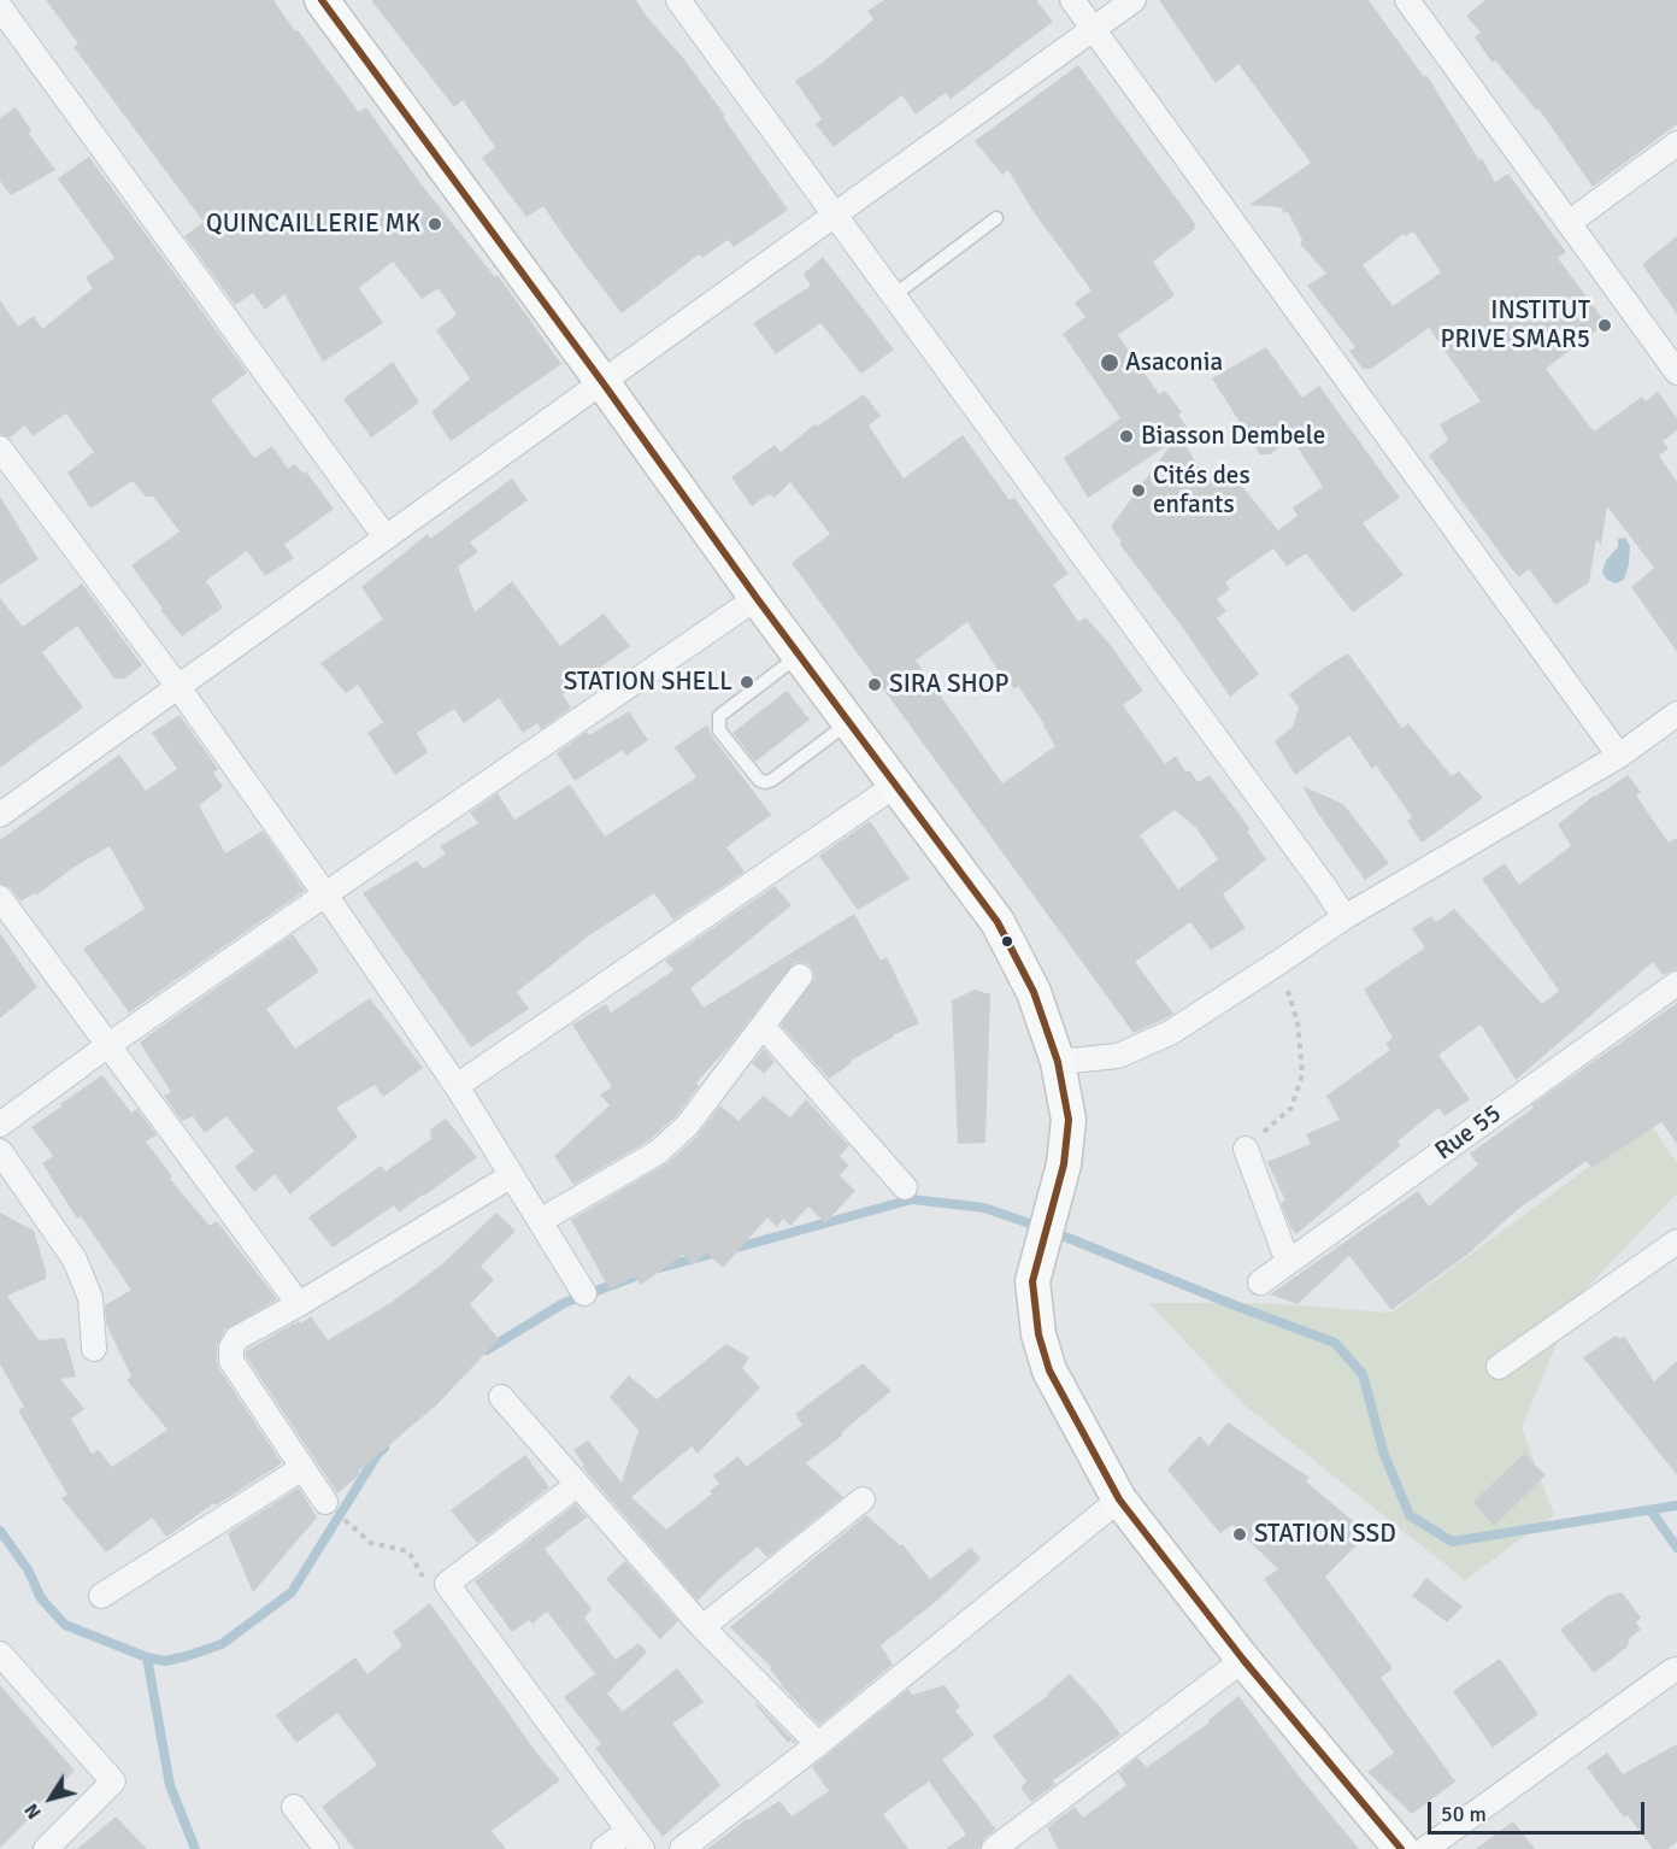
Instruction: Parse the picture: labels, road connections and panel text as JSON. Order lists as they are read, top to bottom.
{
  "streets": {
    "street": ["Rue 55"]
  },
  "places": [
    "QUINCAILLERIE MK",
    "INSTITUT PRIVE SMAR5",
    "Asaconia",
    "Biasson Dembele",
    "Cités des enfants",
    "STATION SHELL",
    "SIRA SHOP",
    "STATION SSD"
  ],
  "scale_bar": "50 m",
  "north": "bottom left"
}
